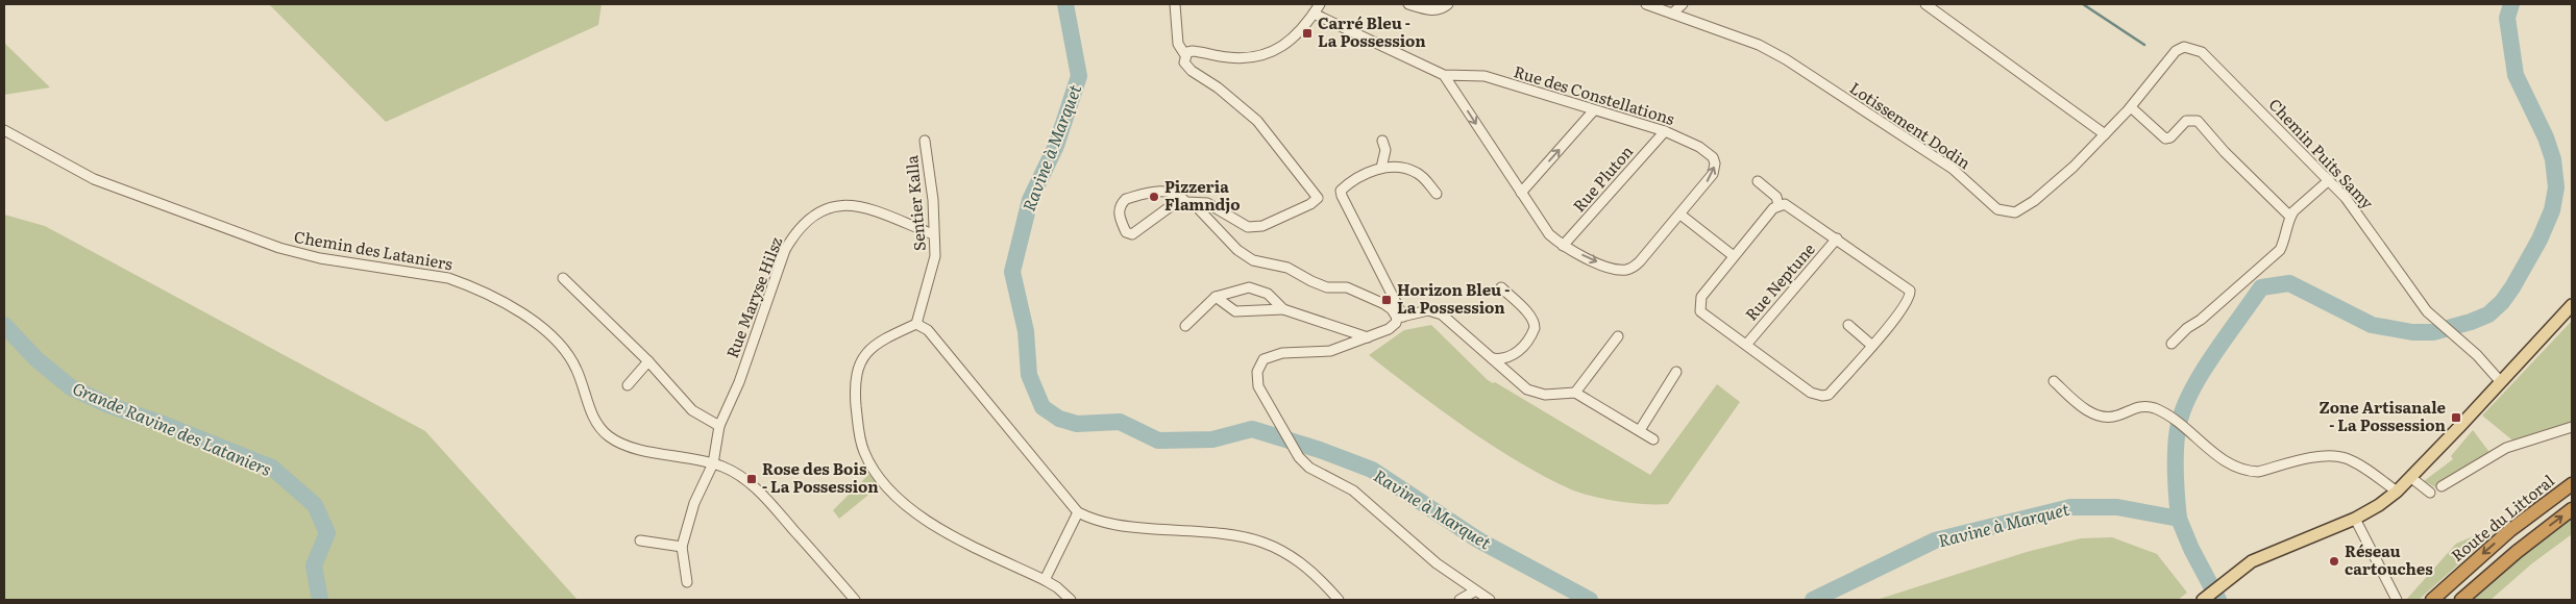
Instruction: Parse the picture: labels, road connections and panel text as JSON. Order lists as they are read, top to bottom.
{
  "streets": {
    "highway": ["Route du Littoral"],
    "street": [
      "Rue des Constellations",
      "Lotissement Dodin",
      "Chemin Puits Samy",
      "Rue Pluton",
      "Sentier Kalla",
      "Chemin des Lataniers",
      "Rue Neptune",
      "Rue Maryse Hilsz"
    ]
  },
  "crossings": [
    ["Rue des Constellations", "Rue Pluton"],
    ["Lotissement Dodin", "Chemin Puits Samy"],
    ["Sentier Kalla", "Rue Maryse Hilsz"],
    ["Chemin des Lataniers", "Rue Maryse Hilsz"]
  ],
  "water": ["Ravine à Marquet", "Grande Ravine des Lataniers"],
  "places": {
    "transit": [
      "Carré Bleu - La Possession",
      "Horizon Bleu - La Possession",
      "Zone Artisanale - La Possession",
      "Rose des Bois - La Possession"
    ],
    "other": ["Pizzeria Flamndjo", "Réseau cartouches"]
  }
}
